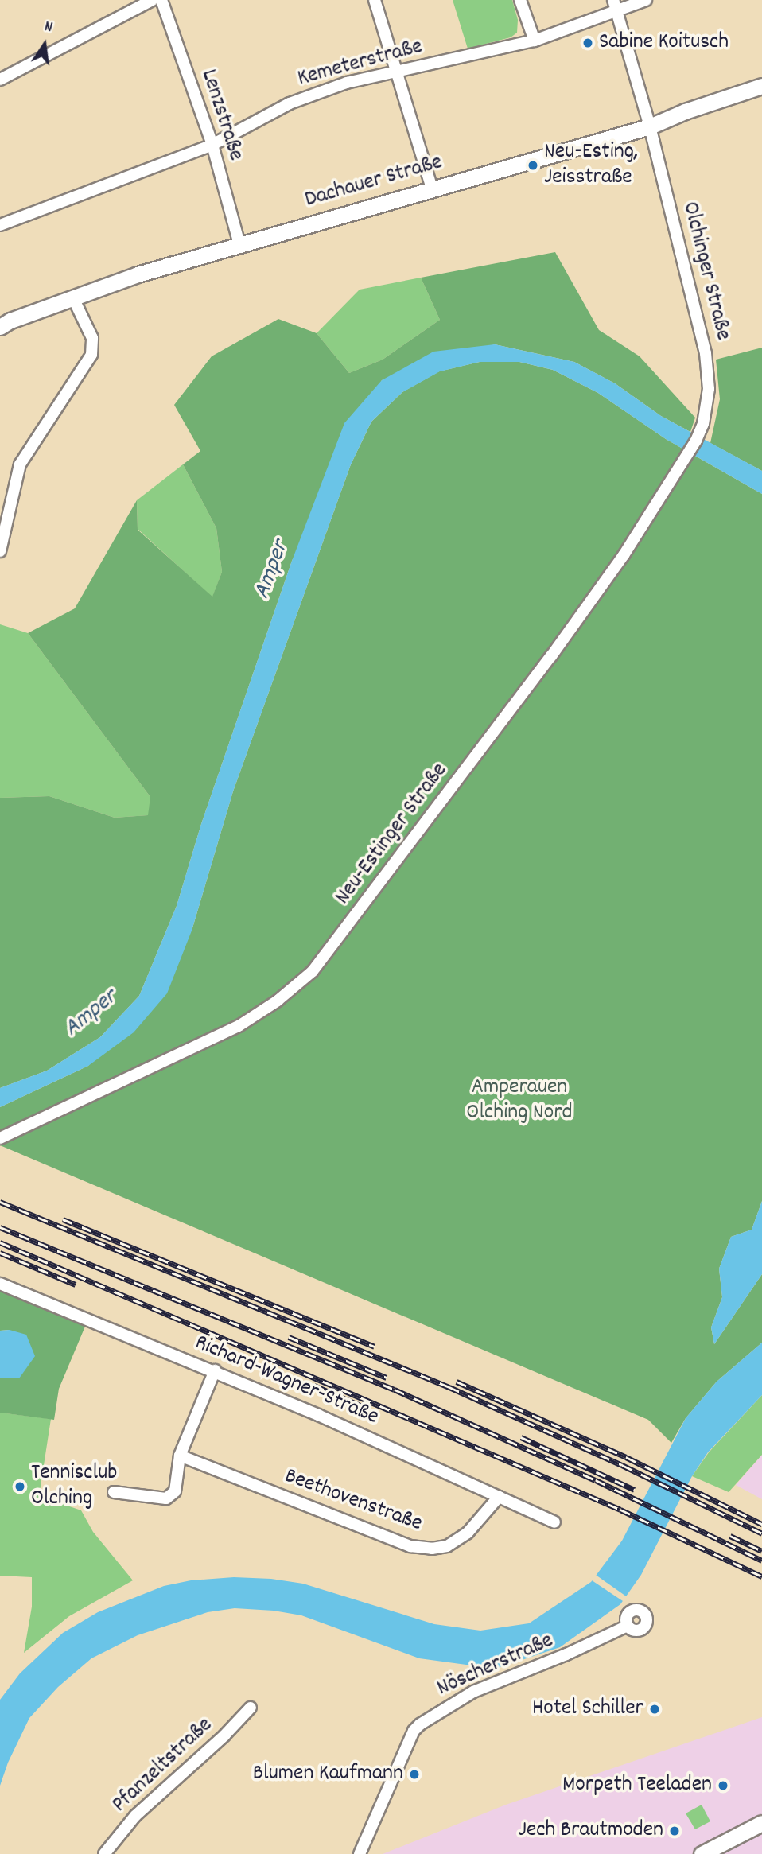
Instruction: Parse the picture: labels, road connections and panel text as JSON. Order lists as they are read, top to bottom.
{
  "streets": {
    "street": [
      "Kemeterstraße",
      "Lenzstraße",
      "Dachauer Straße",
      "Olchinger Straße",
      "Neu-Estinger Straße",
      "Richard-Wagner-Straße",
      "Beethovenstraße",
      "Nöscherstraße",
      "Pfanzeltstraße"
    ]
  },
  "crossings": [
    ["Kemeterstraße", "Lenzstraße"],
    ["Kemeterstraße", "Olchinger Straße"],
    ["Lenzstraße", "Dachauer Straße"],
    ["Dachauer Straße", "Olchinger Straße"],
    ["Olchinger Straße", "Neu-Estinger Straße"],
    ["Richard-Wagner-Straße", "Beethovenstraße"]
  ],
  "water": ["Amper"],
  "parks": ["Amperauen Olching Nord"],
  "places": [
    "Sabine Koitusch",
    "Neu-Esting, Jeisstraße",
    "Tennisclub Olching",
    "Hotel Schiller",
    "Blumen Kaufmann",
    "Morpeth Teeladen",
    "Jech Brautmoden"
  ],
  "north": "top"
}
